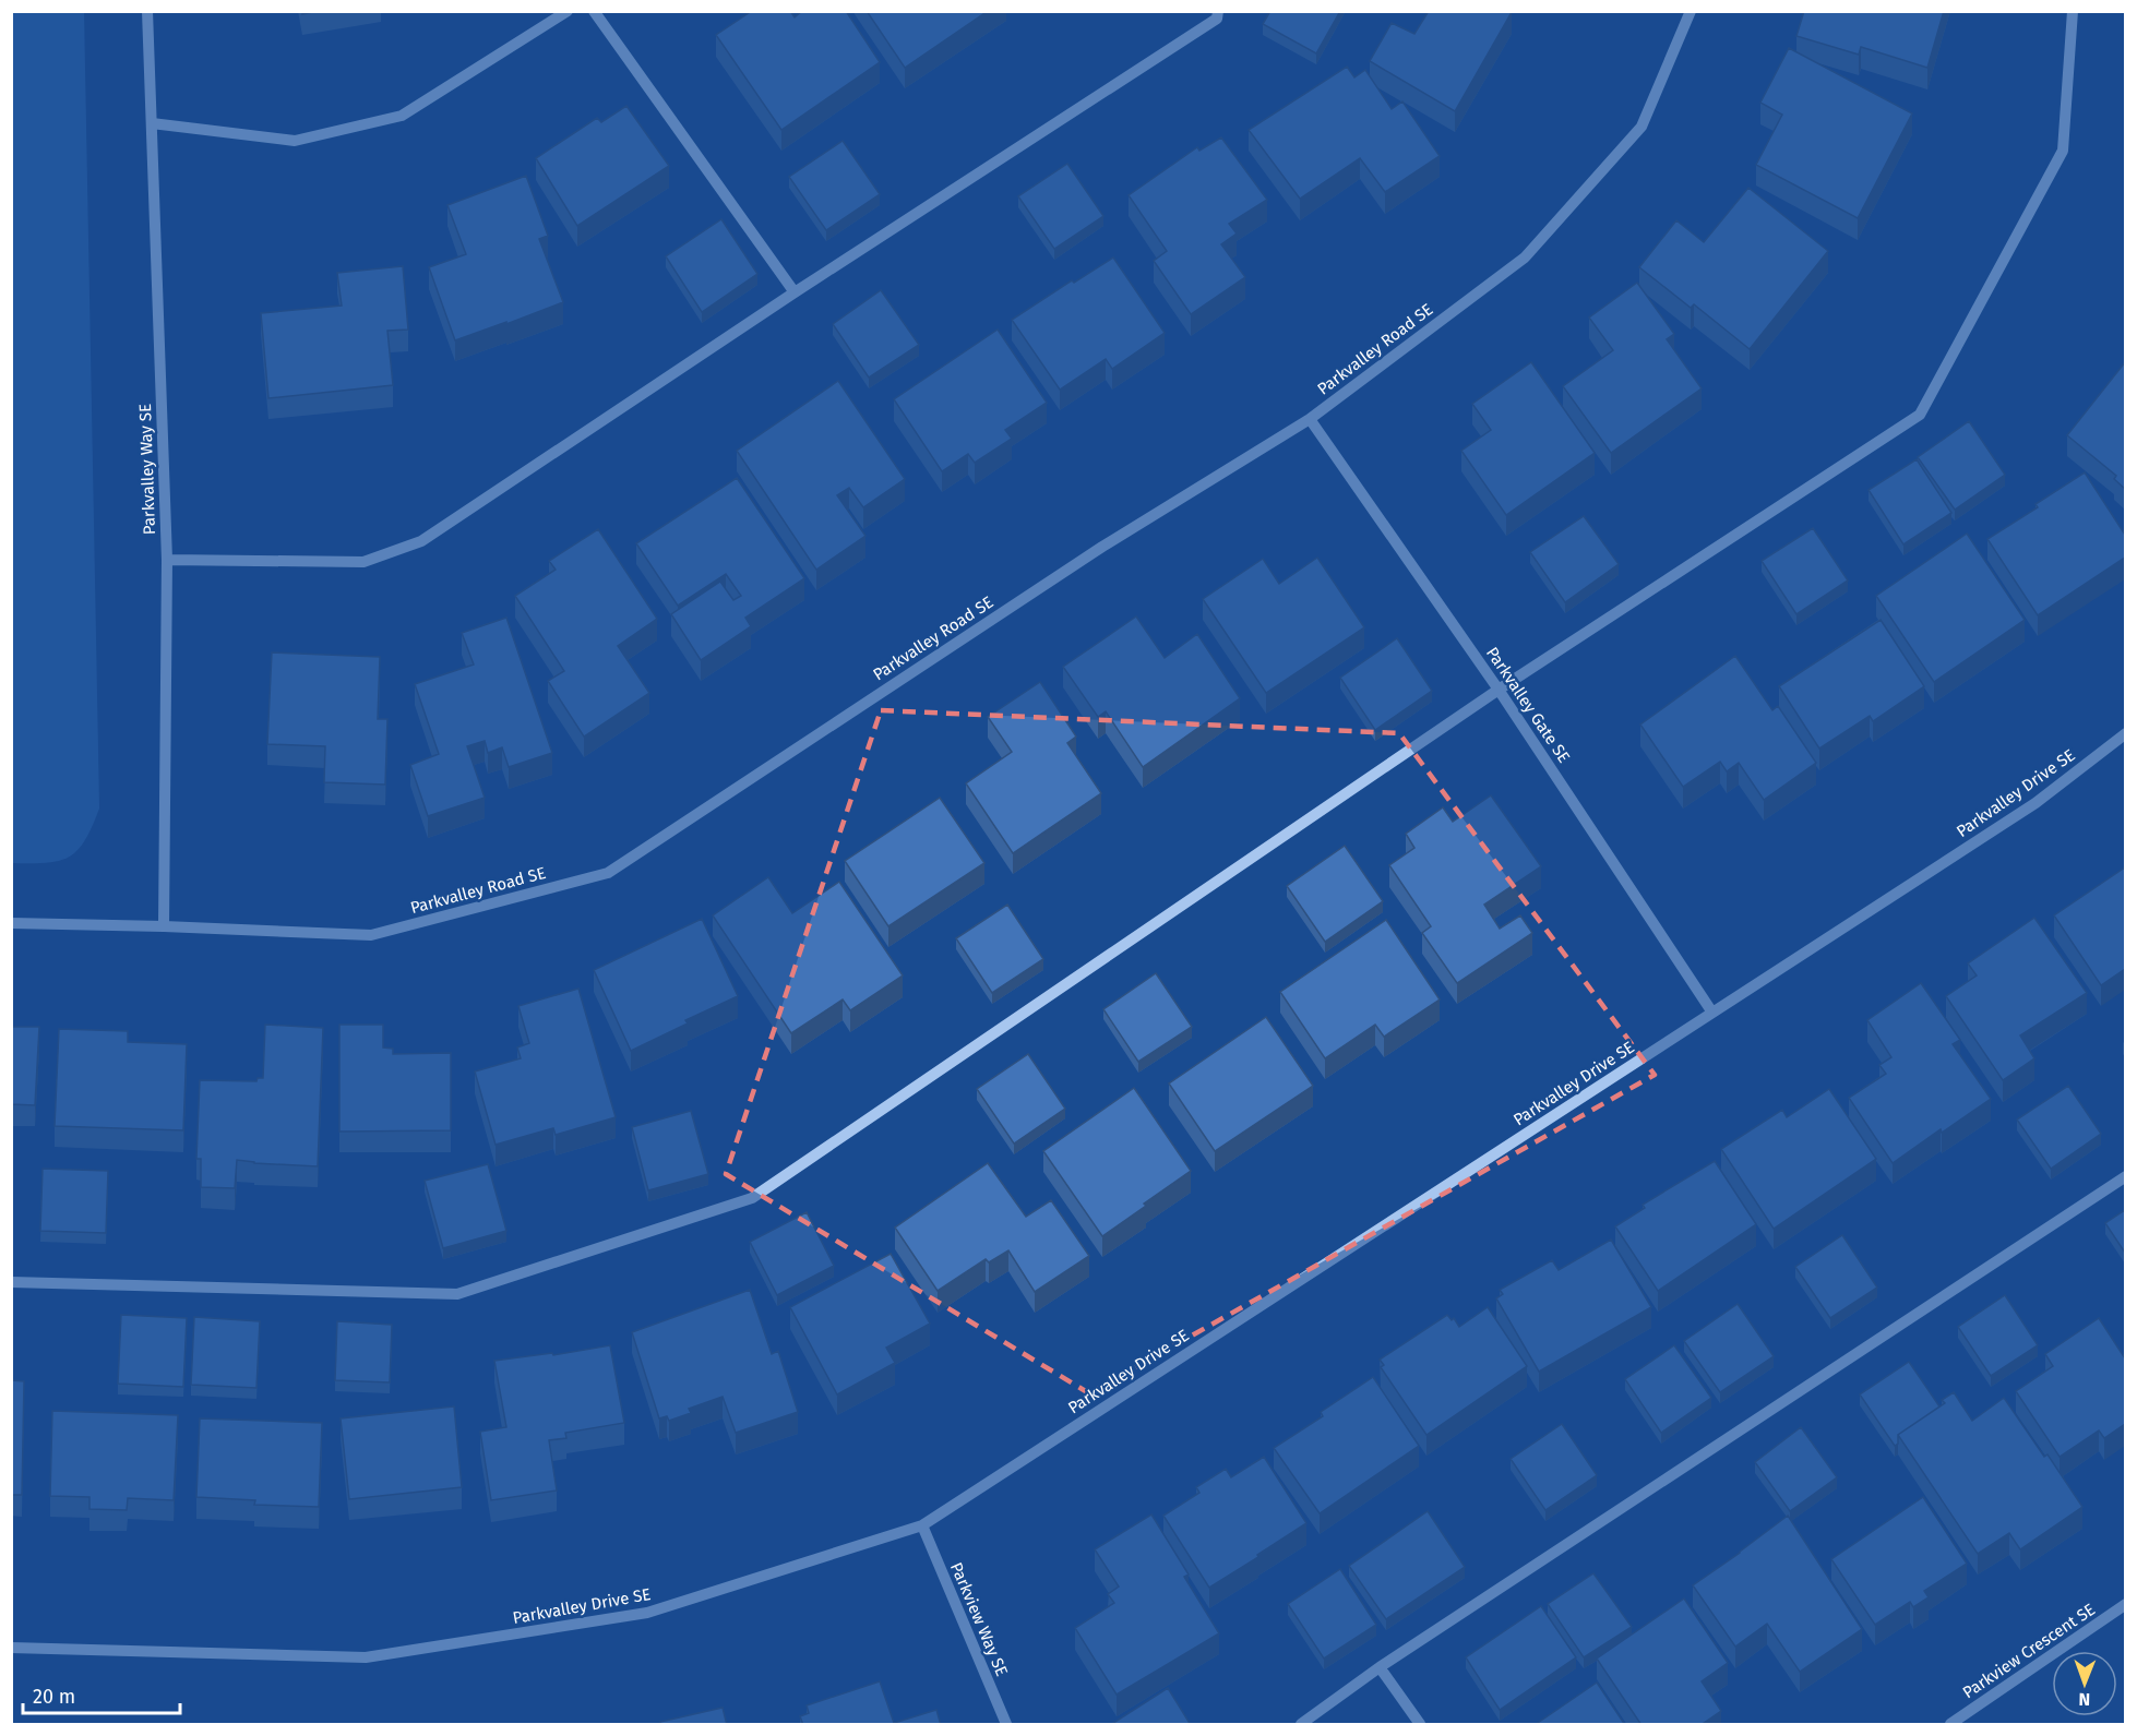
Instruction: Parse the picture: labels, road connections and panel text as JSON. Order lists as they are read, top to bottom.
{
  "streets": {
    "street": [
      "Parkvalley Road SE",
      "Parkvalley Way SE",
      "Parkvalley Gate SE",
      "Parkvalley Drive SE",
      "Parkview Way SE",
      "Parkview Crescent SE"
    ]
  },
  "crossings": [
    ["Parkvalley Road SE", "Parkvalley Way SE"],
    ["Parkvalley Road SE", "Parkvalley Gate SE"],
    ["Parkvalley Gate SE", "Parkvalley Drive SE"],
    ["Parkvalley Drive SE", "Parkview Way SE"]
  ],
  "scale_bar": "20 m",
  "north": "bottom"
}
